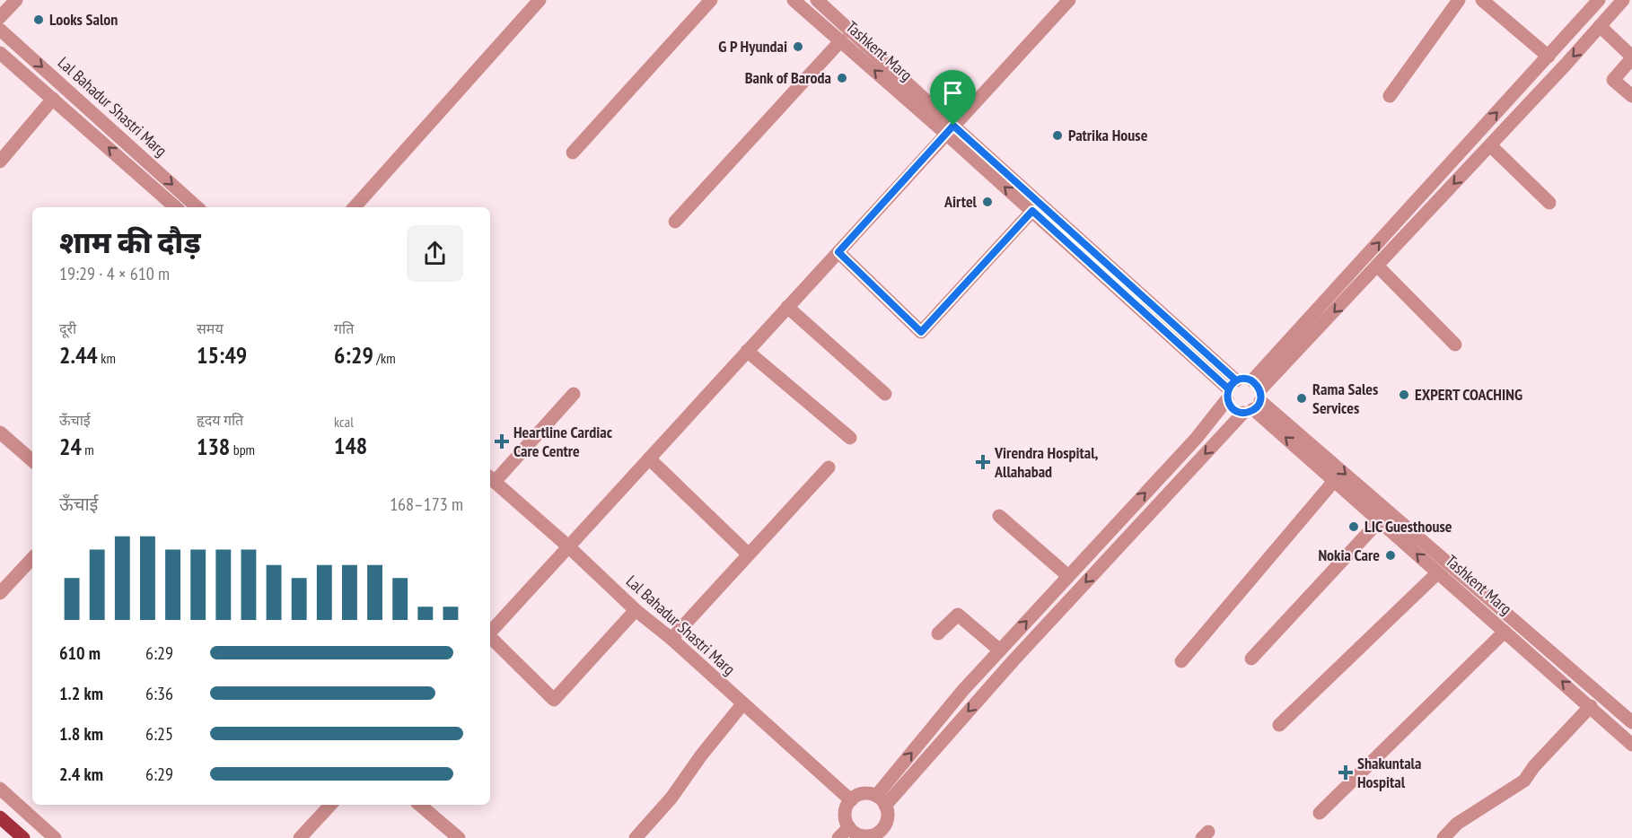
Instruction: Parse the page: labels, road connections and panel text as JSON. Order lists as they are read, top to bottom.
{
  "streets": {
    "street": ["Tashkent Marg", "Lal Bahadur Shastri Marg"]
  },
  "places": {
    "other": [
      "Looks Salon",
      "G P Hyundai",
      "Bank of Baroda",
      "Patrika House",
      "Airtel",
      "EXPERT COACHING",
      "Rama Sales Services",
      "LIC Guesthouse",
      "Nokia Care"
    ],
    "health": ["Heartline Cardiac Care Centre", "Virendra Hospital, Allahabad", "Shakuntala Hospital"]
  },
  "page": {
    "heading": ["शाम की दौड़", "19:29 · 4 × 610 m"],
    "stats": [
      ["दूरी", "2.44 km"],
      ["समय", "15:49"],
      ["गति", "6:29 /km"],
      ["ऊँचाई", "24 m"],
      ["हृदय गति", "138 bpm"],
      ["kcal", "148"]
    ],
    "chart": ["ऊँचाई", "168–173 m"],
    "list": [
      {
        "name": "610 m",
        "note": "6:29"
      },
      {
        "name": "1.2 km",
        "note": "6:36"
      },
      {
        "name": "1.8 km",
        "note": "6:25"
      },
      {
        "name": "2.4 km",
        "note": "6:29"
      }
    ]
  }
}
